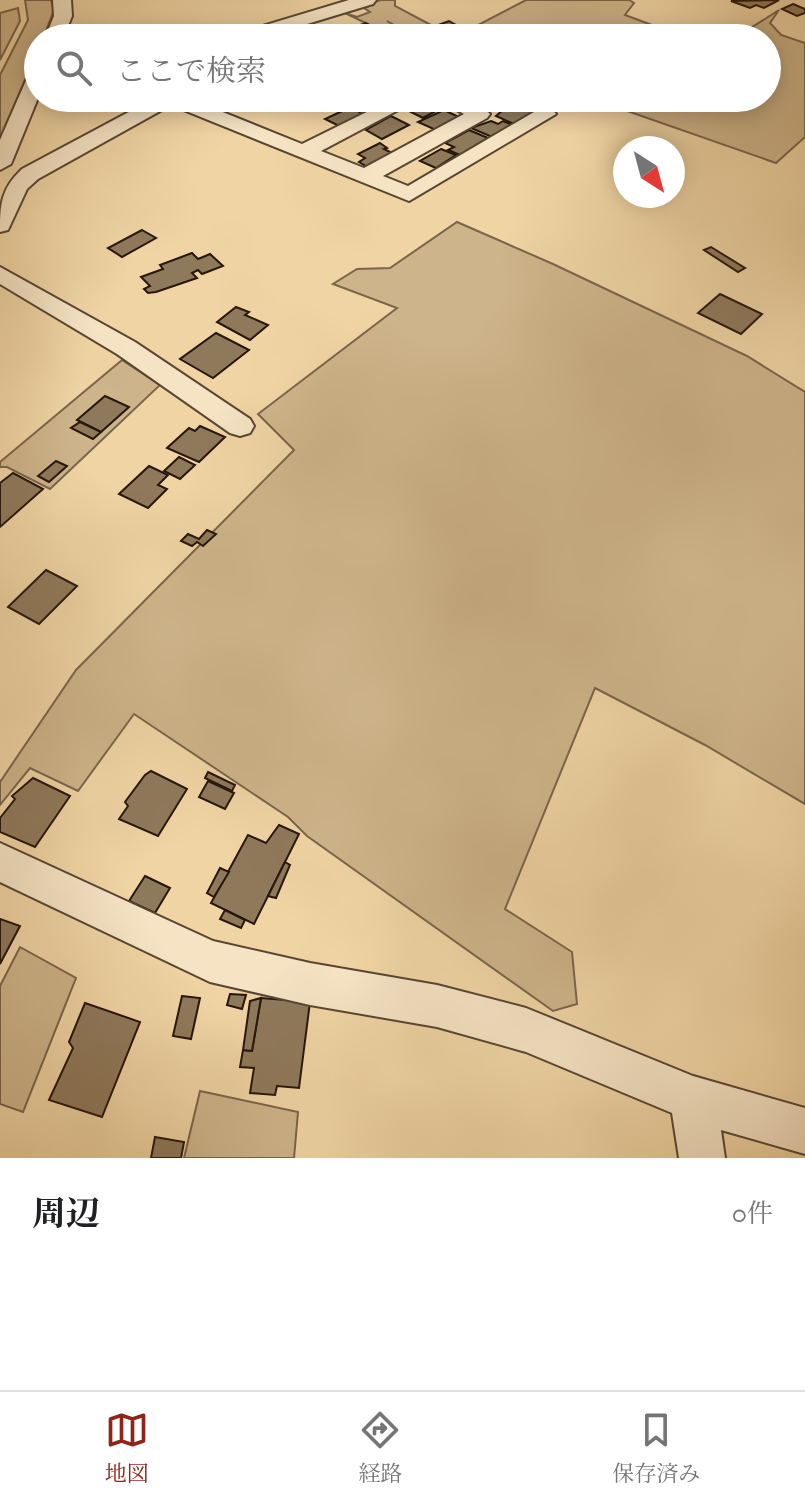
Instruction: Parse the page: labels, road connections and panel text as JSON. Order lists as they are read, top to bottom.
{
  "north": "bottom right",
  "page": {
    "search": "ここで検索",
    "heading": ["周辺", "0件"],
    "nav": ["地図", "経路", "保存済み"]
  }
}
